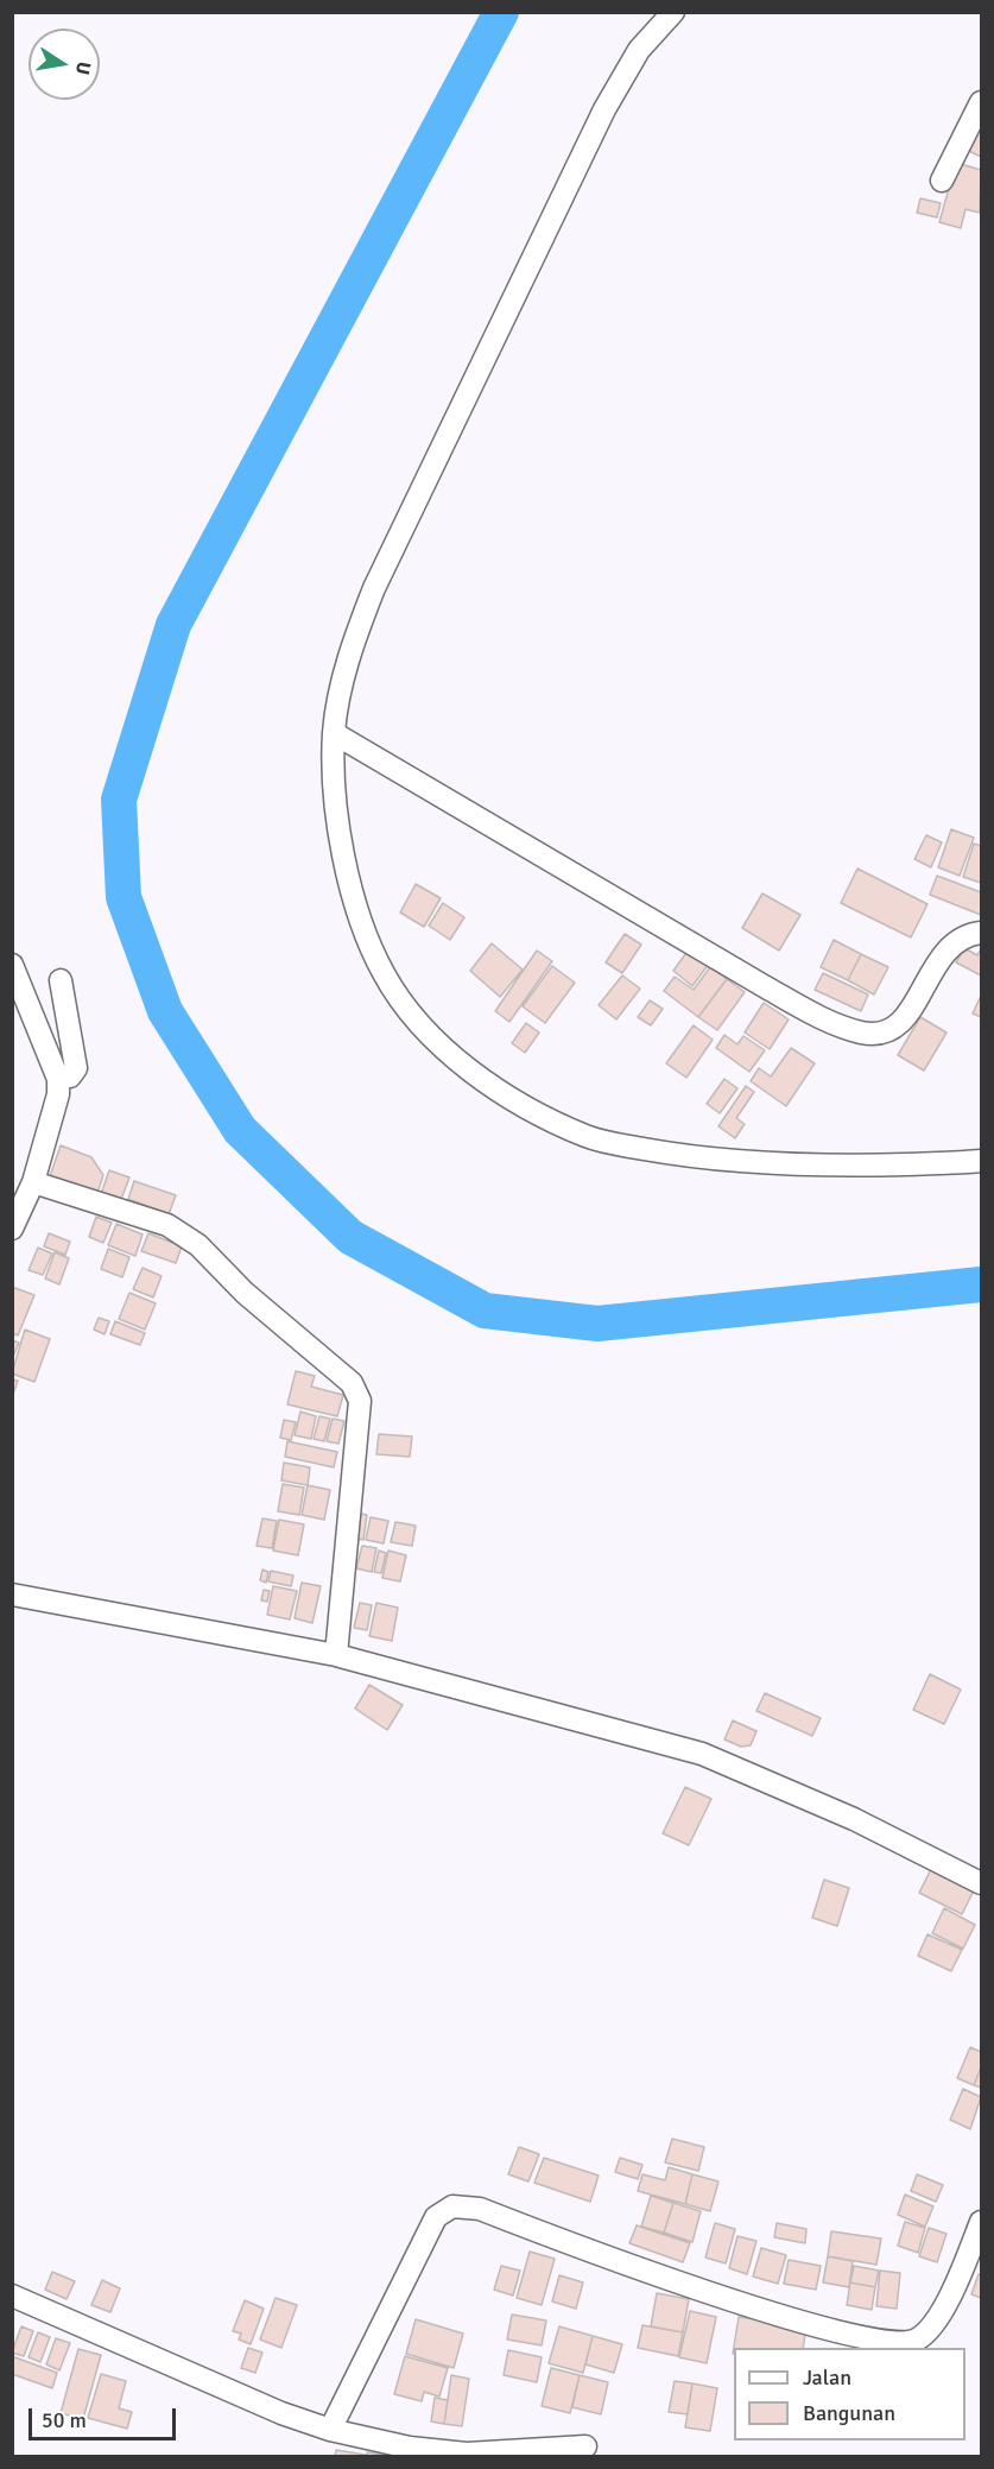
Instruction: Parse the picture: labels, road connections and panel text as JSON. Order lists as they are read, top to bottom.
{
  "legend": ["Jalan", "Bangunan"],
  "scale_bar": "50 m",
  "north": "right"
}
